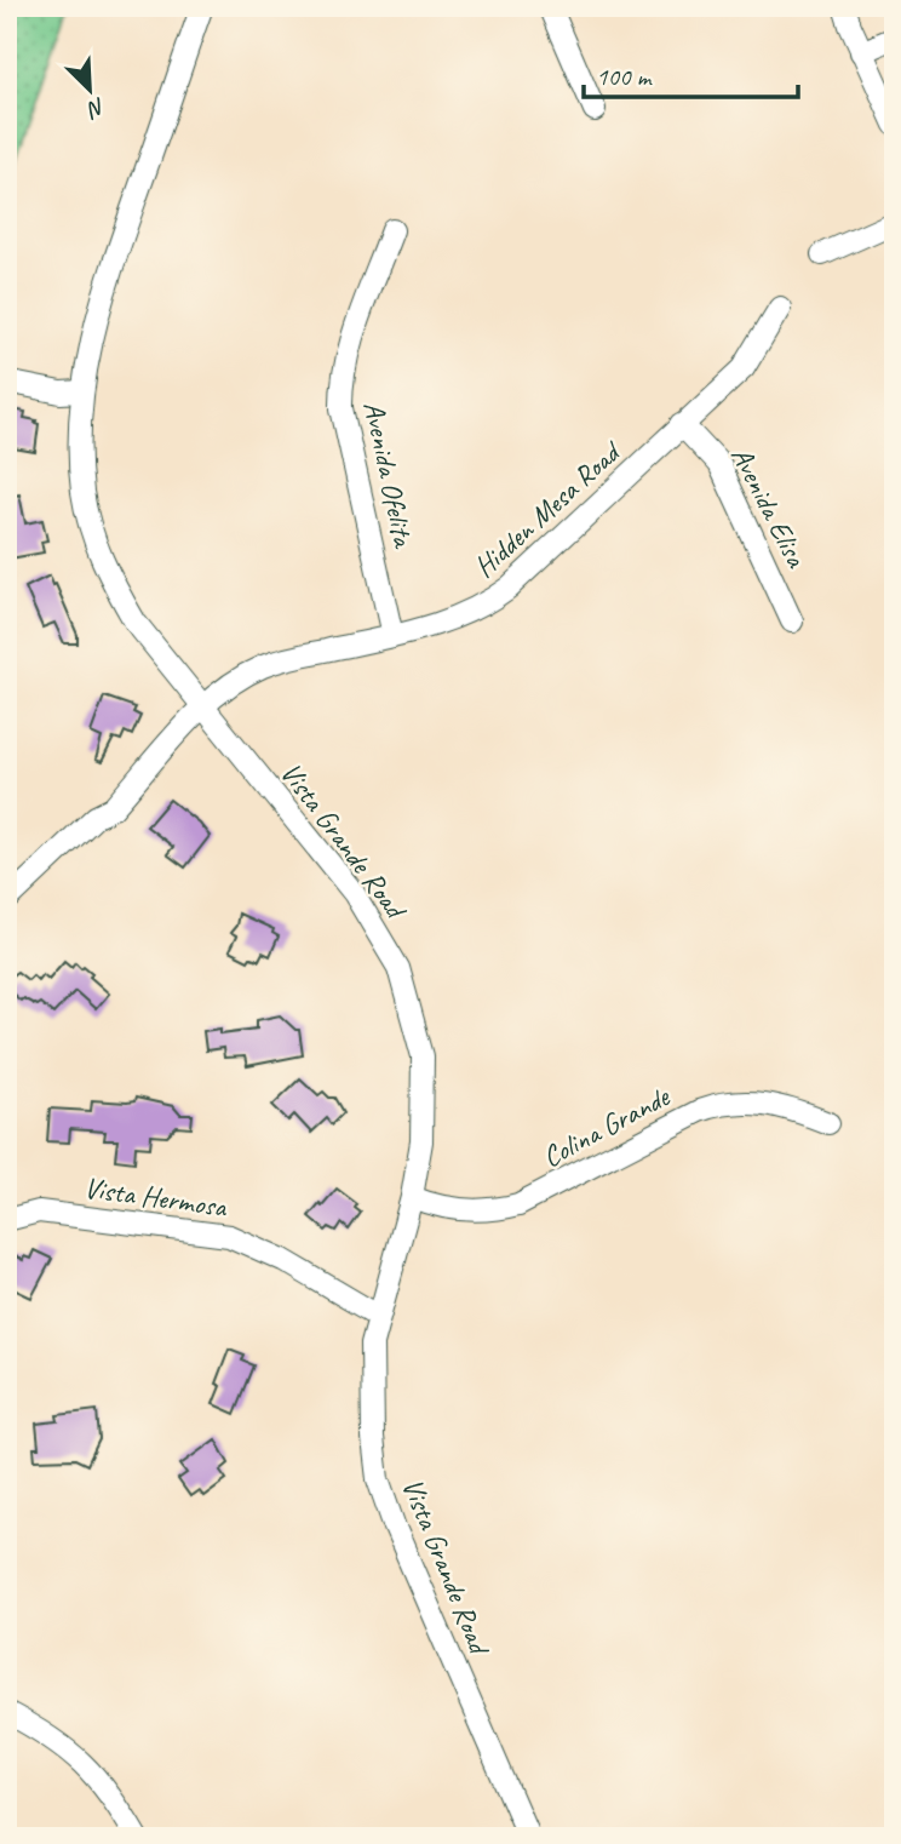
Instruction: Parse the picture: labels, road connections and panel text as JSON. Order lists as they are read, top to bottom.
{
  "streets": {
    "street": [
      "Avenida Ofelita",
      "Avenida Elisa",
      "Hidden Mesa Road",
      "Vista Grande Road",
      "Colina Grande",
      "Vista Hermosa"
    ]
  },
  "crossings": [
    ["Avenida Ofelita", "Hidden Mesa Road"],
    ["Avenida Elisa", "Hidden Mesa Road"],
    ["Hidden Mesa Road", "Vista Grande Road"],
    ["Vista Grande Road", "Colina Grande"],
    ["Vista Grande Road", "Vista Hermosa"]
  ],
  "scale_bar": "100 m",
  "north": "bottom right"
}
